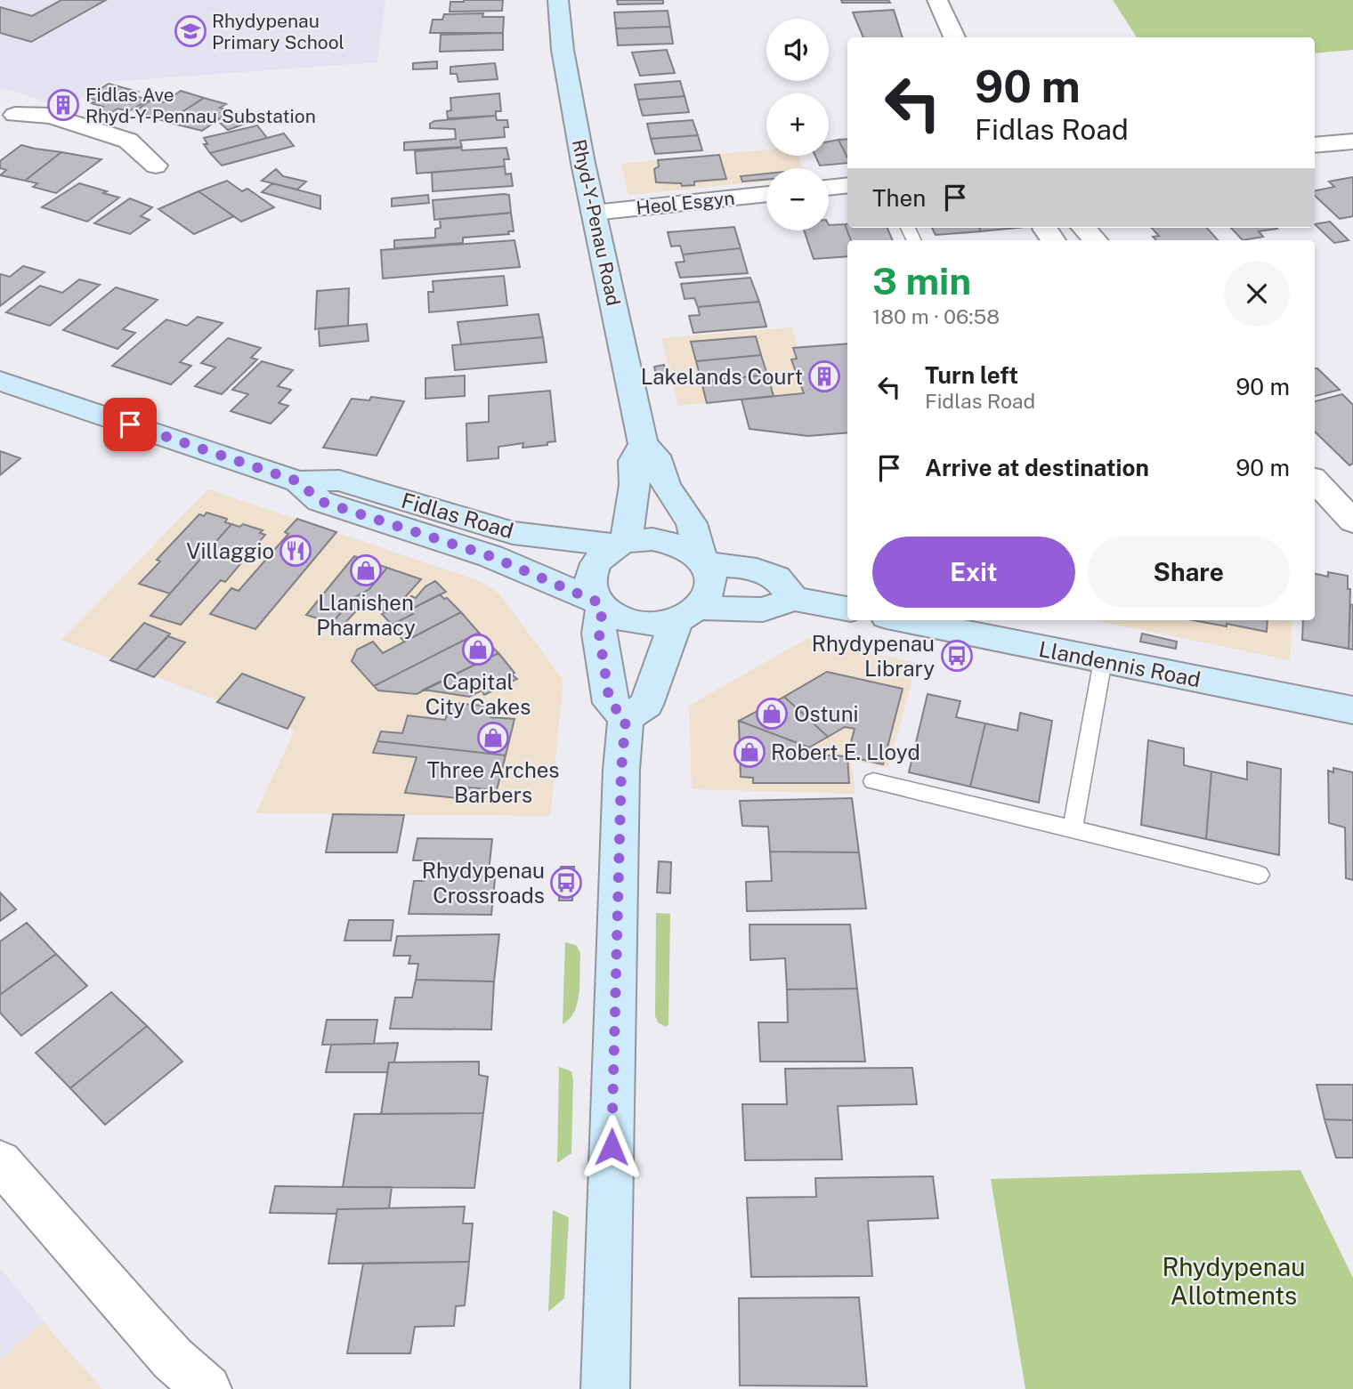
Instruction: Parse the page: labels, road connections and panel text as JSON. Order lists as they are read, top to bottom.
{
  "streets": {
    "street": [
      "Heol Esgyn",
      "Rhyd-Y-Penau Road",
      "Fidlas Road",
      "Llandennis Road"
    ]
  },
  "crossings": [
    ["Heol Esgyn", "Rhyd-Y-Penau Road"],
    ["Rhyd-Y-Penau Road", "Fidlas Road"]
  ],
  "parks": ["Rhydypenau Allotments"],
  "places": {
    "school or university": ["Rhydypenau Primary School"],
    "building": ["Fidlas Ave Rhyd-Y-Pennau Substation", "Lakelands Court"],
    "restaurant": ["Villaggio"],
    "shop": [
      "Llanishen Pharmacy",
      "Capital City Cakes",
      "Ostuni",
      "Three Arches Barbers",
      "Robert E. Lloyd"
    ],
    "bus stop": ["Rhydypenau Library", "Rhydypenau Crossroads"]
  },
  "page": {
    "map_buttons": ["+", "−"],
    "turn": ["90 m", "Fidlas Road"],
    "then": "Then",
    "heading": ["3 min", "180 m · 06:58"],
    "list": [
      {
        "name": "Turn left",
        "note": "Fidlas Road",
        "value": "90 m"
      },
      {
        "name": "Arrive at destination",
        "value": "90 m"
      }
    ],
    "buttons": ["Exit", "Share"]
  }
}
